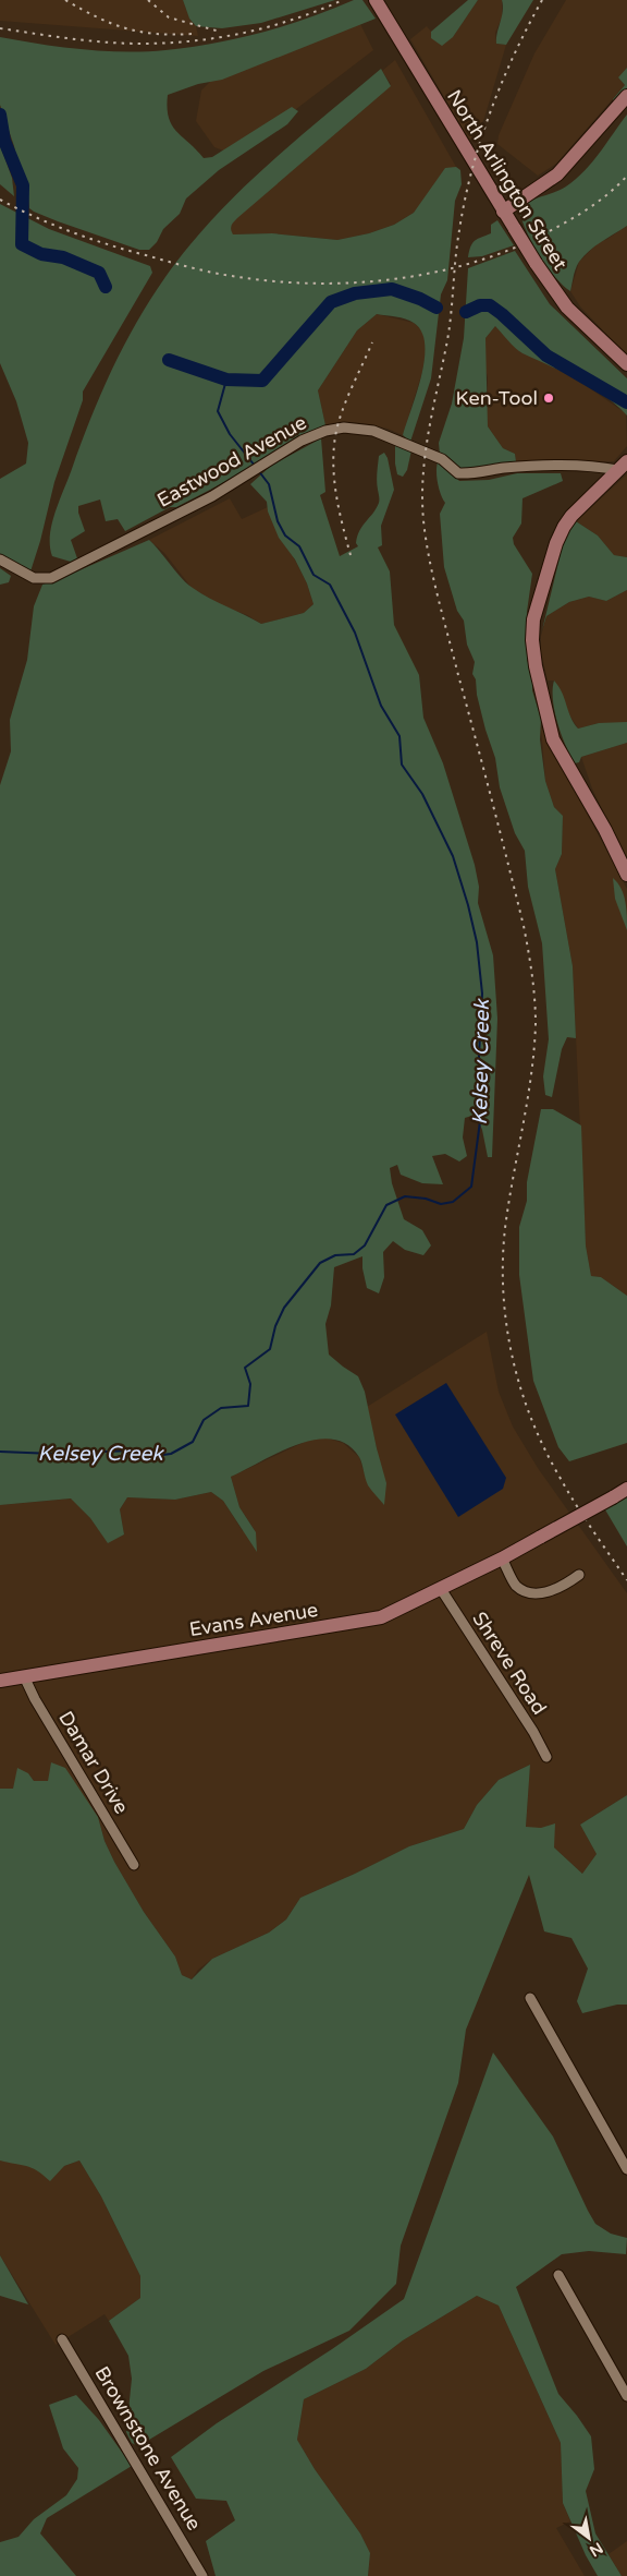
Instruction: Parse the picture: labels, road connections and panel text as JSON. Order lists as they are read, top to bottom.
{
  "streets": {
    "street": [
      "North Arlington Street",
      "Eastwood Avenue",
      "Evans Avenue",
      "Shreve Road",
      "Damar Drive",
      "Brownstone Avenue"
    ]
  },
  "crossings": [
    ["Evans Avenue", "Shreve Road"],
    ["Evans Avenue", "Damar Drive"]
  ],
  "water": ["Kelsey Creek"],
  "places": ["Ken-Tool"],
  "north": "bottom right"
}
